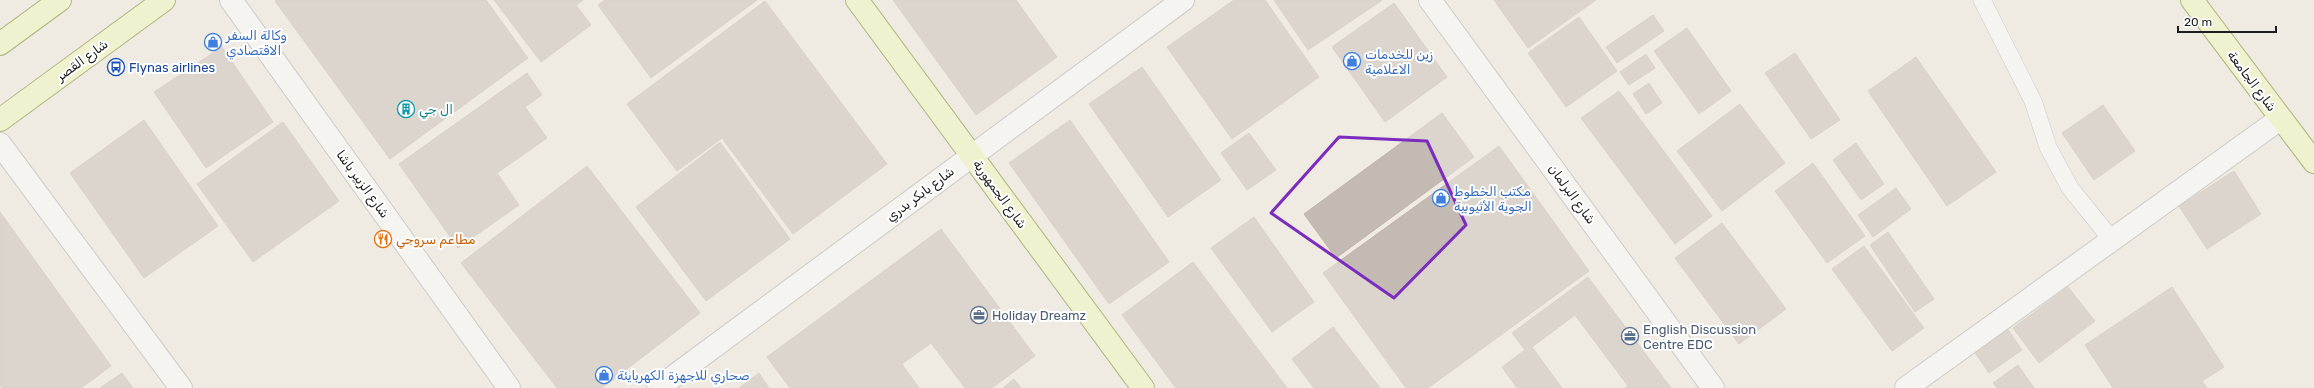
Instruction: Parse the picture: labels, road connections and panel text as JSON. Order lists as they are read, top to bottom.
{
  "streets": {
    "main road": ["شارع القصر", "شارع الجامعة", "شارع الجمهورية"],
    "street": ["شارع الزبير باشا", "شارع بابكر بدري", "شارع البرلمان"]
  },
  "crossings": [
    ["شارع بابكر بدري", "شارع الجمهورية"]
  ],
  "places": {
    "shop": [
      "وكالة السفر الاقتصادي",
      "زين للخدمات الاعلامية",
      "مكتب الخطوط الجوية الأثيوبية",
      "صحاري للاجهزة الكهربايئة"
    ],
    "bus stop": ["Flynas airlines"],
    "building": ["ال جي"],
    "restaurant": ["مطاعم سروجي"],
    "office": ["Holiday Dreamz", "English Discussion Centre EDC"]
  },
  "scale_bar": "20 m"
}
